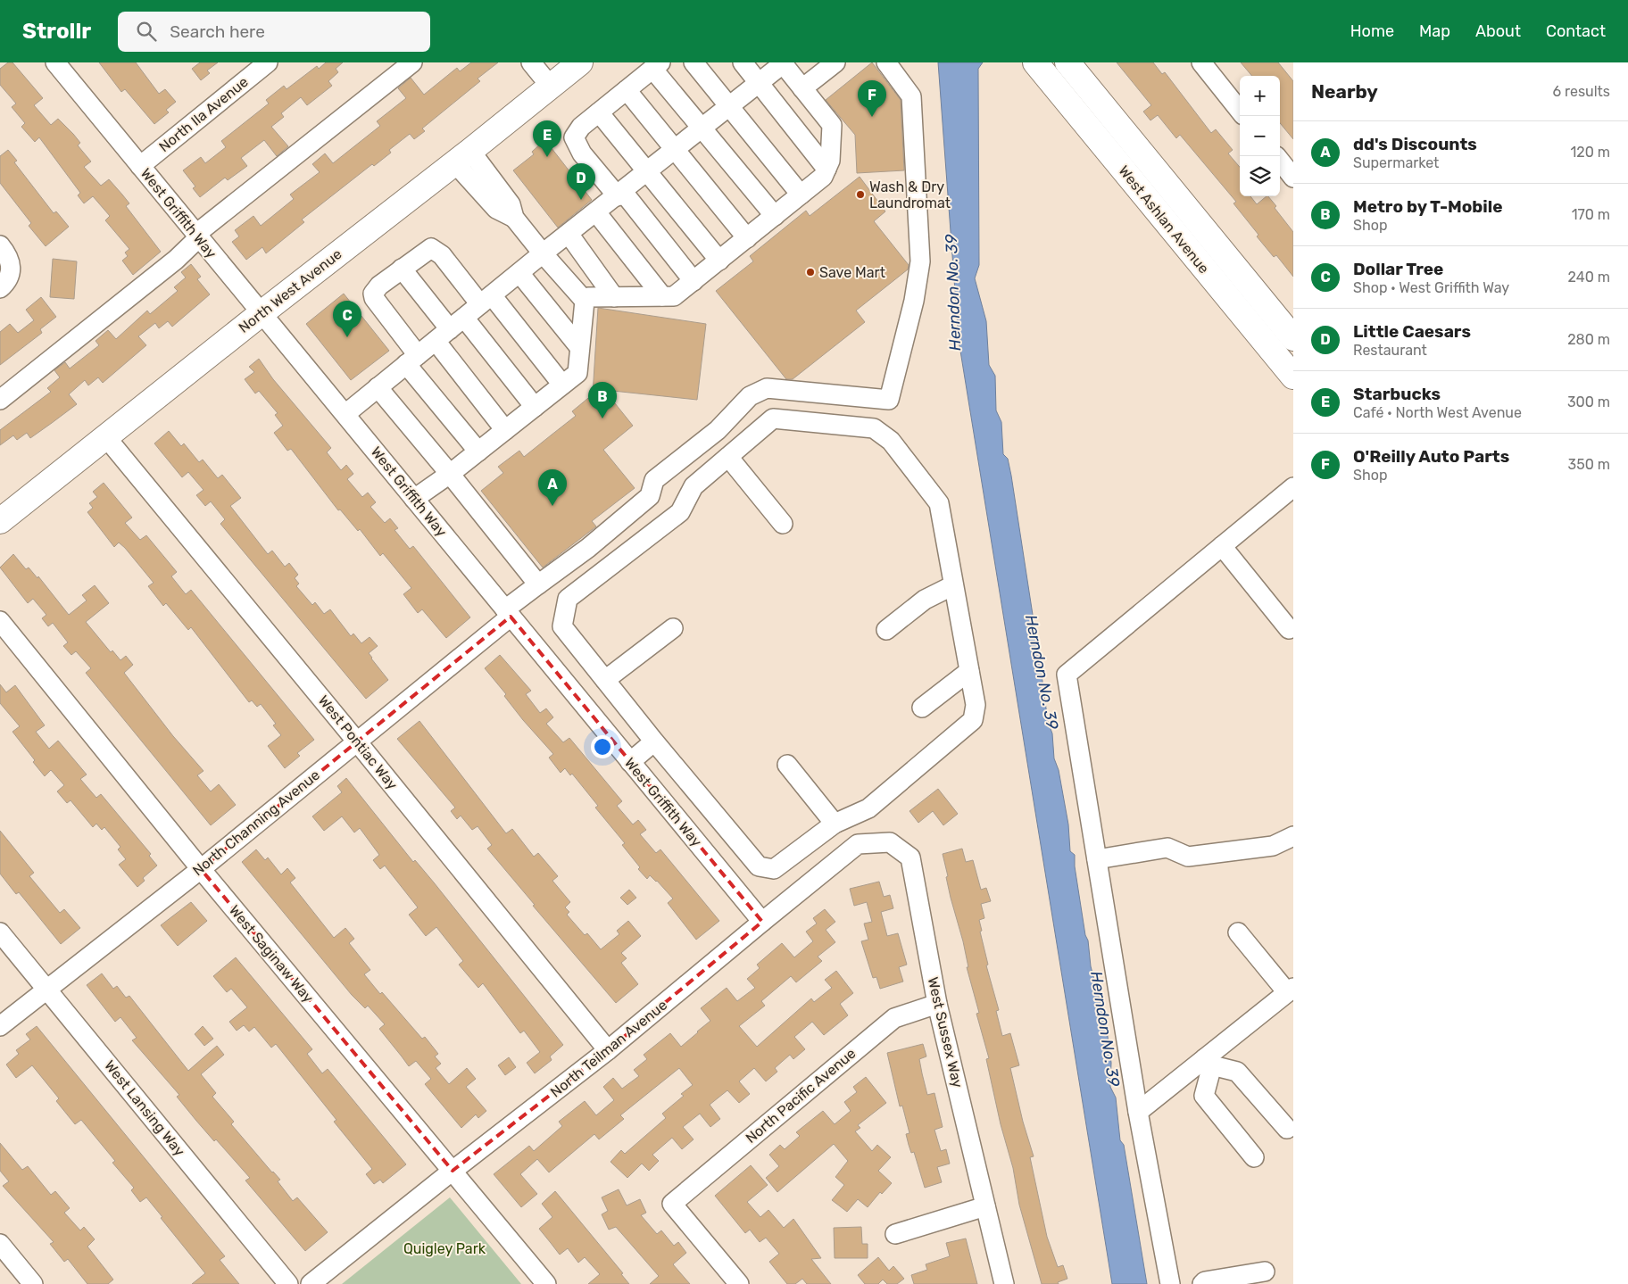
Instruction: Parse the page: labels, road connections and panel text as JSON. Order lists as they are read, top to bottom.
{
  "streets": {
    "main road": ["West Ashlan Avenue", "North West Avenue"],
    "street": [
      "North Ila Avenue",
      "West Griffith Way",
      "West Pontiac Way",
      "North Channing Avenue",
      "West Saginaw Way",
      "West Sussex Way",
      "North Teilman Avenue",
      "North Pacific Avenue",
      "West Lansing Way"
    ]
  },
  "crossings": [
    ["North Ila Avenue", "West Griffith Way"],
    ["West Griffith Way", "North West Avenue"],
    ["West Griffith Way", "North Channing Avenue"],
    ["West Griffith Way", "North Teilman Avenue"],
    ["North West Avenue", "West Pontiac Way"],
    ["West Pontiac Way", "North Channing Avenue"],
    ["West Pontiac Way", "North Teilman Avenue"],
    ["North Channing Avenue", "West Saginaw Way"],
    ["North Channing Avenue", "West Lansing Way"],
    ["West Saginaw Way", "North Teilman Avenue"],
    ["West Sussex Way", "North Teilman Avenue"],
    ["West Sussex Way", "North Pacific Avenue"]
  ],
  "water": ["Herndon No. 39"],
  "parks": ["Quigley Park"],
  "places": ["Wash & Dry Laundromat", "Save Mart"],
  "page": {
    "header": "Strollr",
    "search": "Search here",
    "nav": [
      "Home",
      "Map",
      "About",
      "Contact"
    ],
    "heading": ["Nearby", "6 results"],
    "map_buttons": ["+", "−"],
    "pins": [
      "F",
      "E",
      "D",
      "C",
      "B",
      "A"
    ],
    "list": [
      {
        "mark": "A",
        "name": "dd's Discounts",
        "note": "Supermarket",
        "value": "120 m"
      },
      {
        "mark": "B",
        "name": "Metro by T-Mobile",
        "note": "Shop",
        "value": "170 m"
      },
      {
        "mark": "C",
        "name": "Dollar Tree",
        "note": "Shop · West Griffith Way",
        "value": "240 m"
      },
      {
        "mark": "D",
        "name": "Little Caesars",
        "note": "Restaurant",
        "value": "280 m"
      },
      {
        "mark": "E",
        "name": "Starbucks",
        "note": "Café · North West Avenue",
        "value": "300 m"
      },
      {
        "mark": "F",
        "name": "O'Reilly Auto Parts",
        "note": "Shop",
        "value": "350 m"
      }
    ]
  }
}
